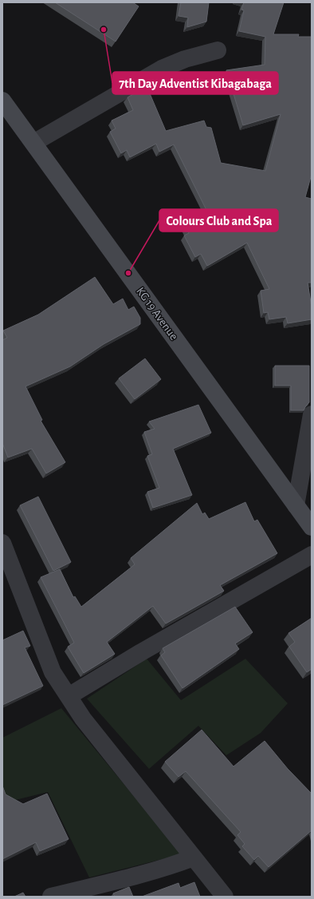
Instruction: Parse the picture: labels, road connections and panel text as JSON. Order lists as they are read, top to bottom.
{
  "streets": {
    "main road": ["KG 19 Avenue"]
  },
  "places": ["7th Day Adventist Kibagabaga", "Colours Club and Spa"]
}
